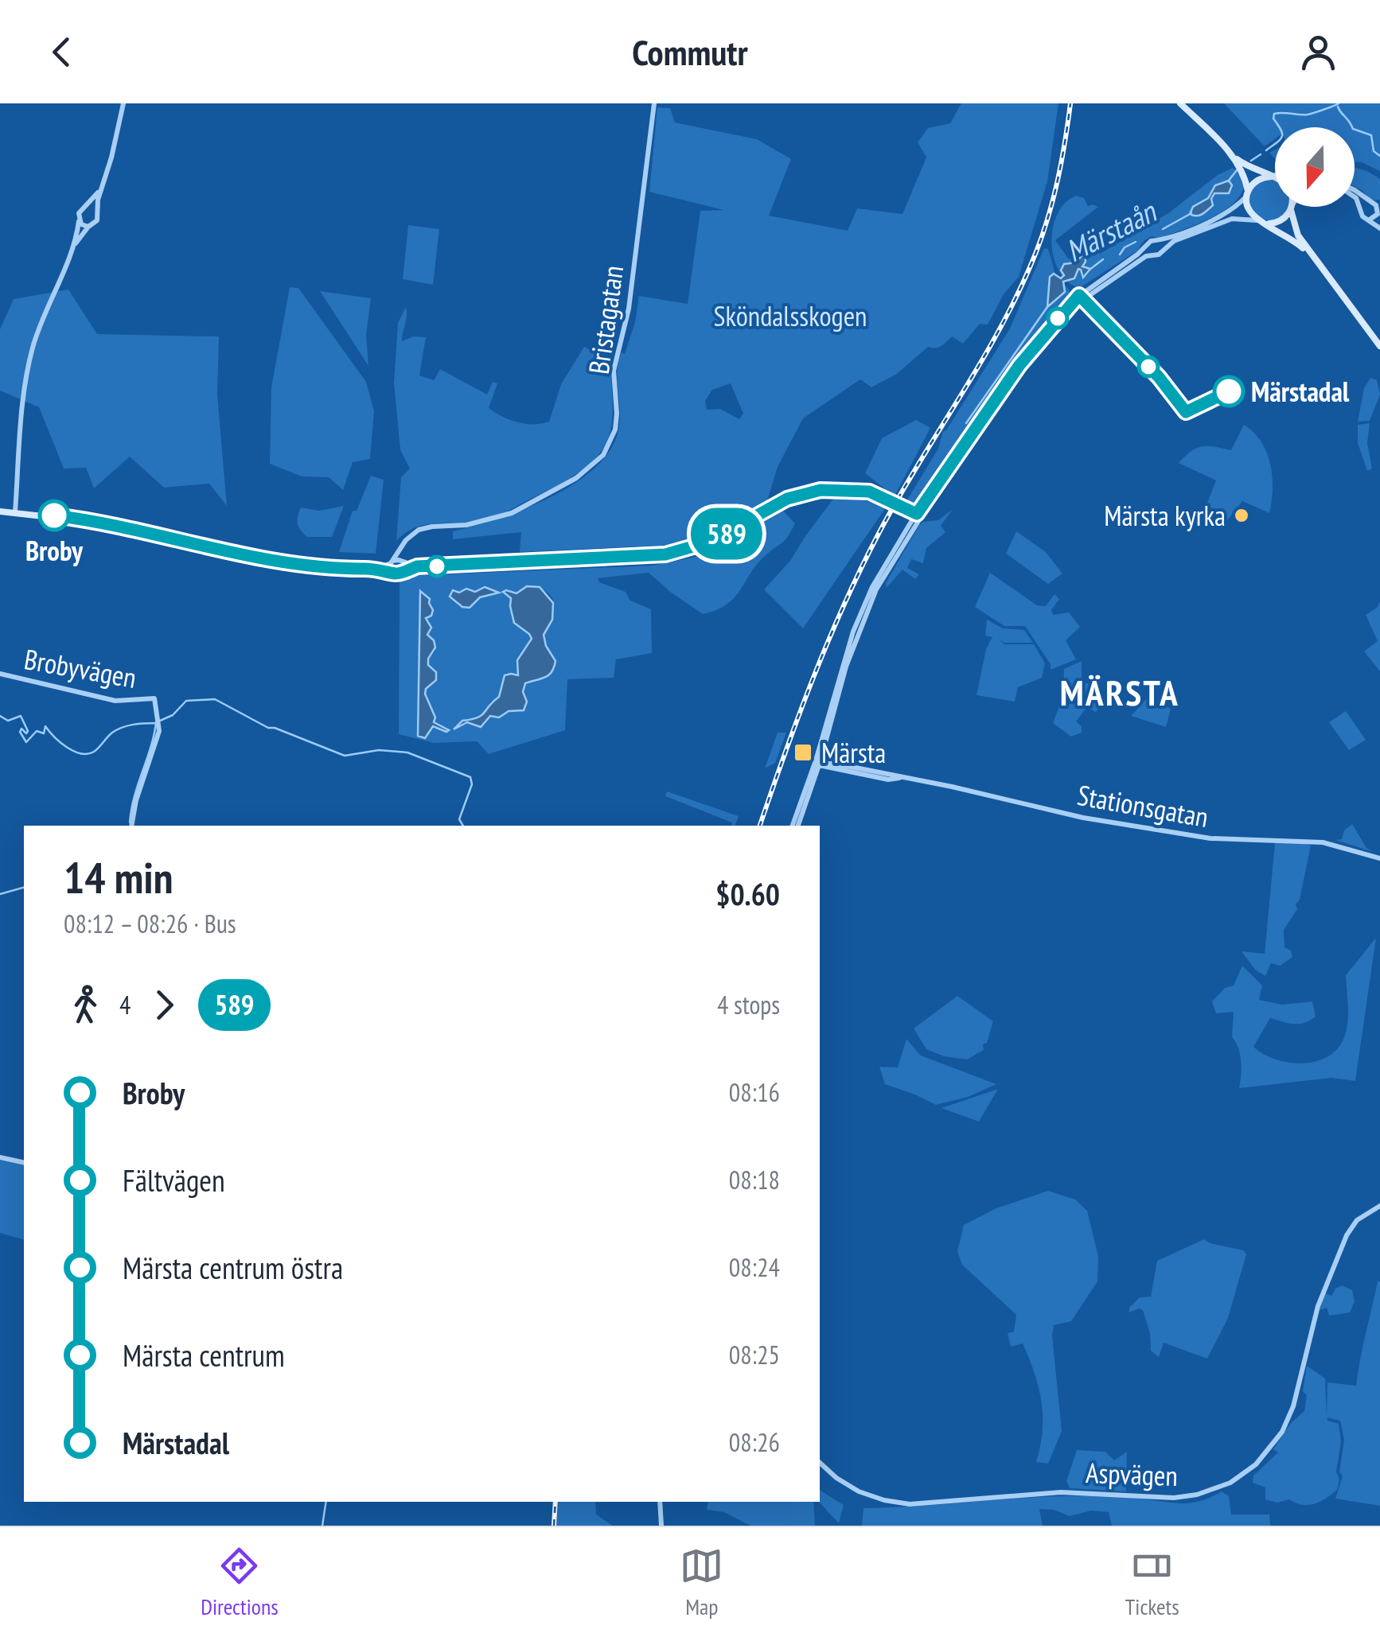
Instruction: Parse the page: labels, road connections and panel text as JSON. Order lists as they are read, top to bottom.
{
  "streets": {
    "street": [
      "Bristagatan",
      "Brobyvägen",
      "Stationsgatan",
      "Aspvägen"
    ]
  },
  "districts": ["MÄRSTA"],
  "water": ["Märstaån"],
  "parks": ["Sköndalsskogen"],
  "places": {
    "other": ["Märstadal", "Broby", "Märsta kyrka"],
    "transit": ["Märsta"]
  },
  "lines": ["bus line 589"],
  "north": "bottom",
  "page": {
    "header": "Commutr",
    "on_map": "589",
    "heading": ["14 min", "08:12 – 08:26 · Bus", "$0.60"],
    "legs": ["4", "589", "4 stops"],
    "list": [
      {
        "name": "Broby",
        "value": "08:16"
      },
      {
        "name": "Fältvägen",
        "value": "08:18"
      },
      {
        "name": "Märsta centrum östra",
        "value": "08:24"
      },
      {
        "name": "Märsta centrum",
        "value": "08:25"
      },
      {
        "name": "Märstadal",
        "value": "08:26"
      }
    ],
    "tabs": ["Directions", "Map", "Tickets"]
  }
}
